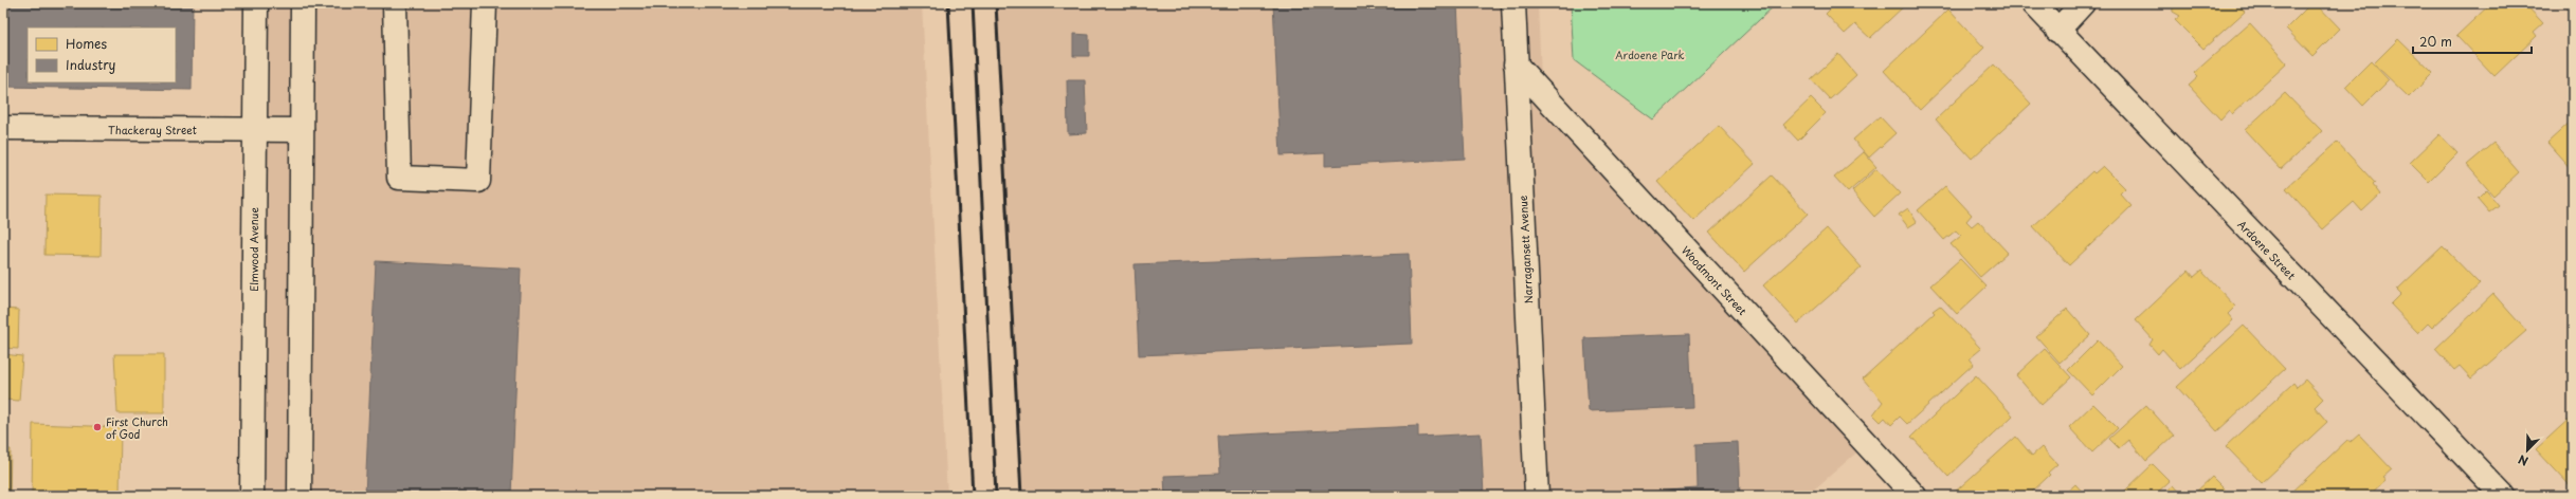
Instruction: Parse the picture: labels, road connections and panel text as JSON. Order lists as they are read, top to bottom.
{
  "streets": {
    "street": [
      "Thackeray Street",
      "Elmwood Avenue",
      "Narragansett Avenue",
      "Ardoene Street",
      "Woodmont Street"
    ]
  },
  "crossings": [
    ["Thackeray Street", "Elmwood Avenue"],
    ["Narragansett Avenue", "Woodmont Street"]
  ],
  "parks": ["Ardoene Park"],
  "places": ["First Church of God"],
  "legend": ["Homes", "Industry"],
  "scale_bar": "20 m",
  "north": "bottom left"
}
